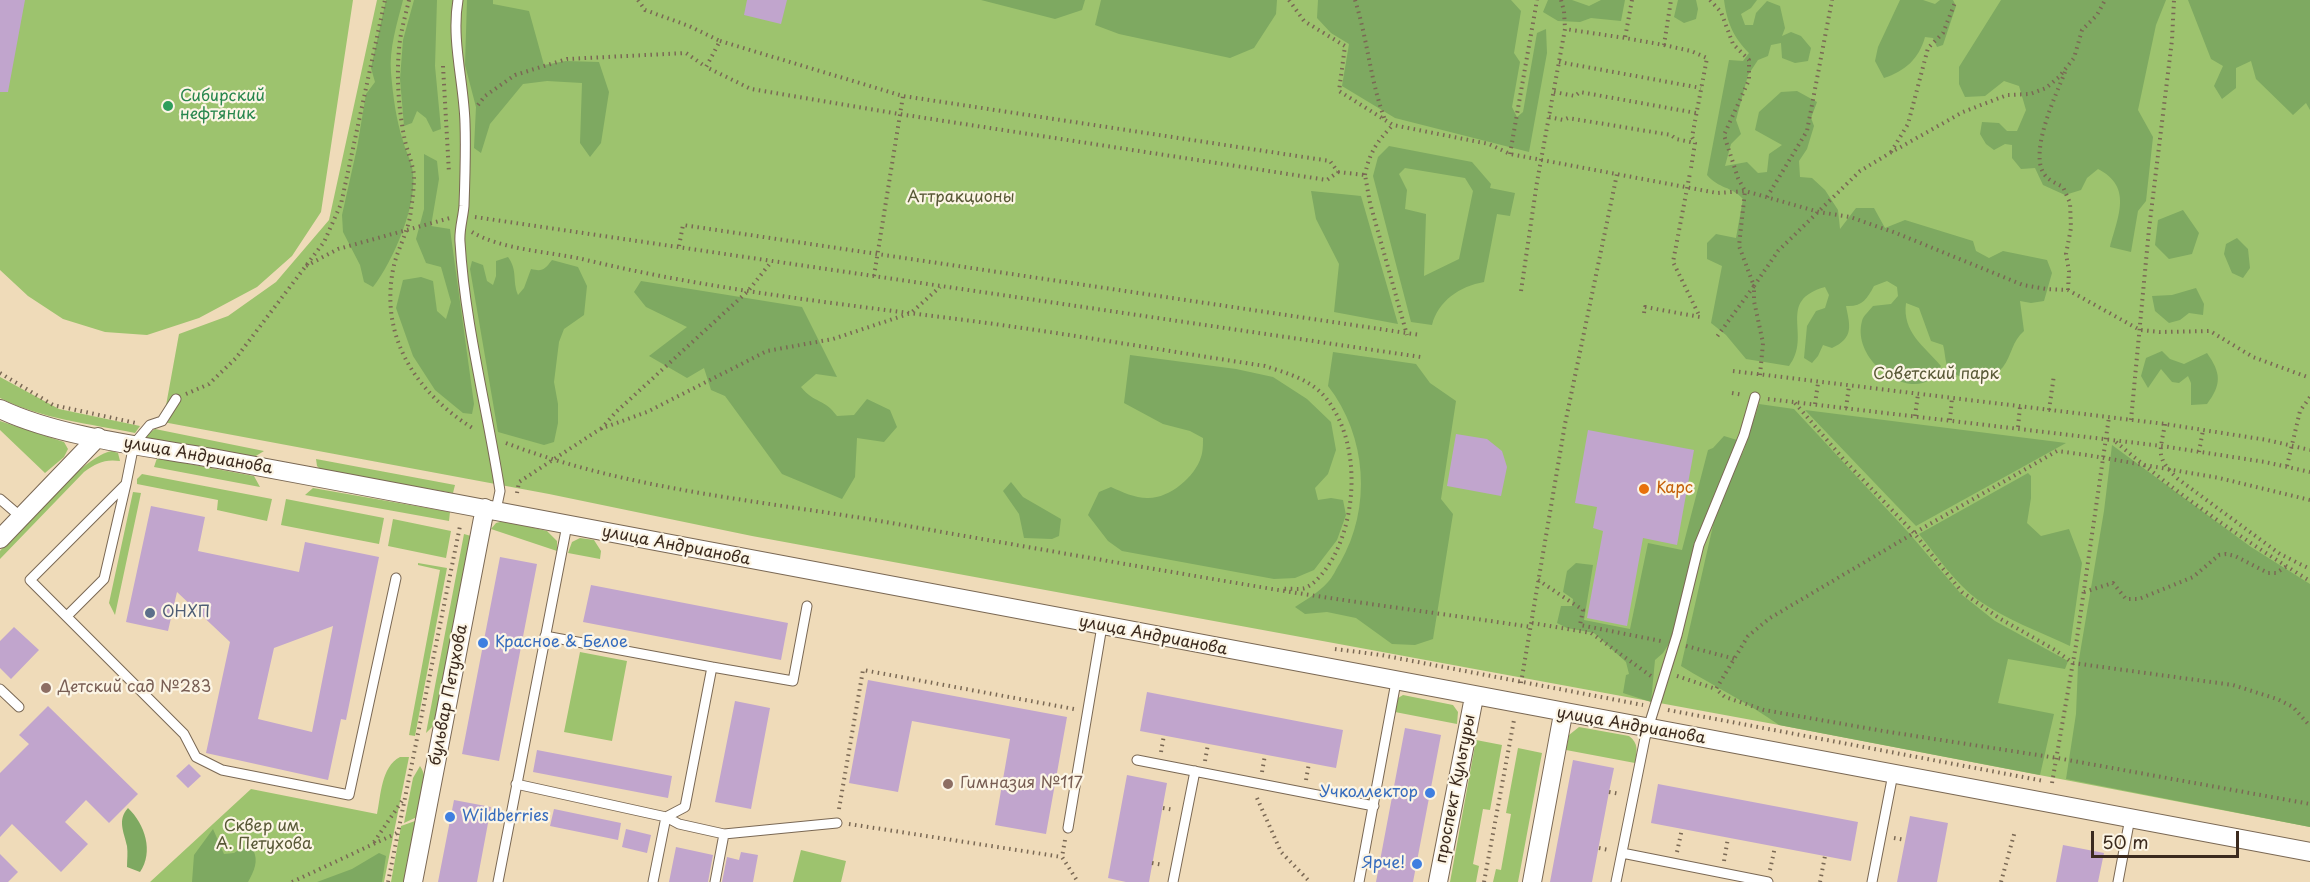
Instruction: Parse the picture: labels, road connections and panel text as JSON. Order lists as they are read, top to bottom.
{
  "streets": {
    "street": ["улица Андрианова", "бульвар Петухова", "проспект Культуры"]
  },
  "crossings": [
    ["улица Андрианова", "бульвар Петухова"],
    ["улица Андрианова", "проспект Культуры"]
  ],
  "parks": ["Аттракционы", "Советский парк", "Сквер им. А. Петухова"],
  "places": [
    "Сибирский нефтяник",
    "Карс",
    "ОНХП",
    "Красное & Белое",
    "Детский сад №283",
    "Гимназия №117",
    "Учколлектор",
    "Wildberries",
    "Ярче!"
  ],
  "scale_bar": "50 m"
}
